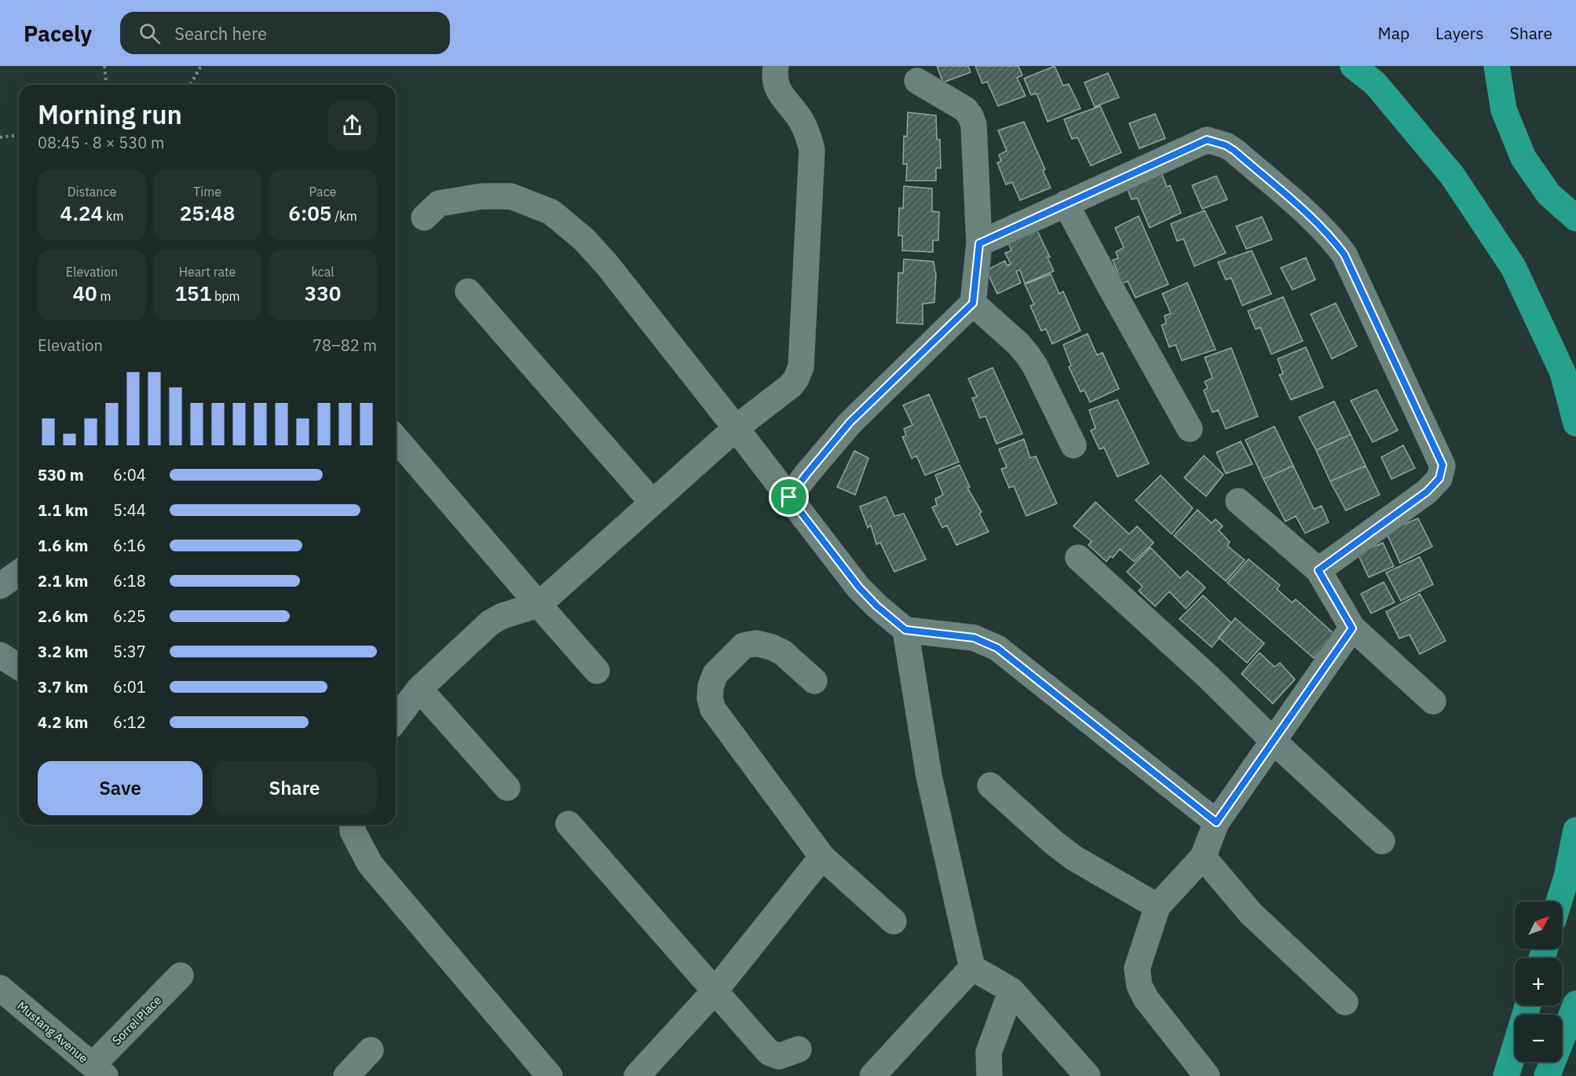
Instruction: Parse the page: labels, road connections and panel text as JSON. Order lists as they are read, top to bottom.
{
  "streets": {
    "street": ["Sorrel Place", "Mustang Avenue"]
  },
  "crossings": [
    ["Sorrel Place", "Mustang Avenue"]
  ],
  "north": "top right",
  "page": {
    "header": "Pacely",
    "search": "Search here",
    "nav": ["Map", "Layers", "Share"],
    "heading": ["Morning run", "08:45 · 8 × 530 m"],
    "stats": [
      ["Distance", "4.24 km"],
      ["Time", "25:48"],
      ["Pace", "6:05 /km"],
      ["Elevation", "40 m"],
      ["Heart rate", "151 bpm"],
      ["kcal", "330"]
    ],
    "chart": ["Elevation", "78–82 m"],
    "list": [
      {
        "name": "530 m",
        "note": "6:04"
      },
      {
        "name": "1.1 km",
        "note": "5:44"
      },
      {
        "name": "1.6 km",
        "note": "6:16"
      },
      {
        "name": "2.1 km",
        "note": "6:18"
      },
      {
        "name": "2.6 km",
        "note": "6:25"
      },
      {
        "name": "3.2 km",
        "note": "5:37"
      },
      {
        "name": "3.7 km",
        "note": "6:01"
      },
      {
        "name": "4.2 km",
        "note": "6:12"
      }
    ],
    "buttons": ["Save", "Share"],
    "map_buttons": ["+", "−"]
  }
}
